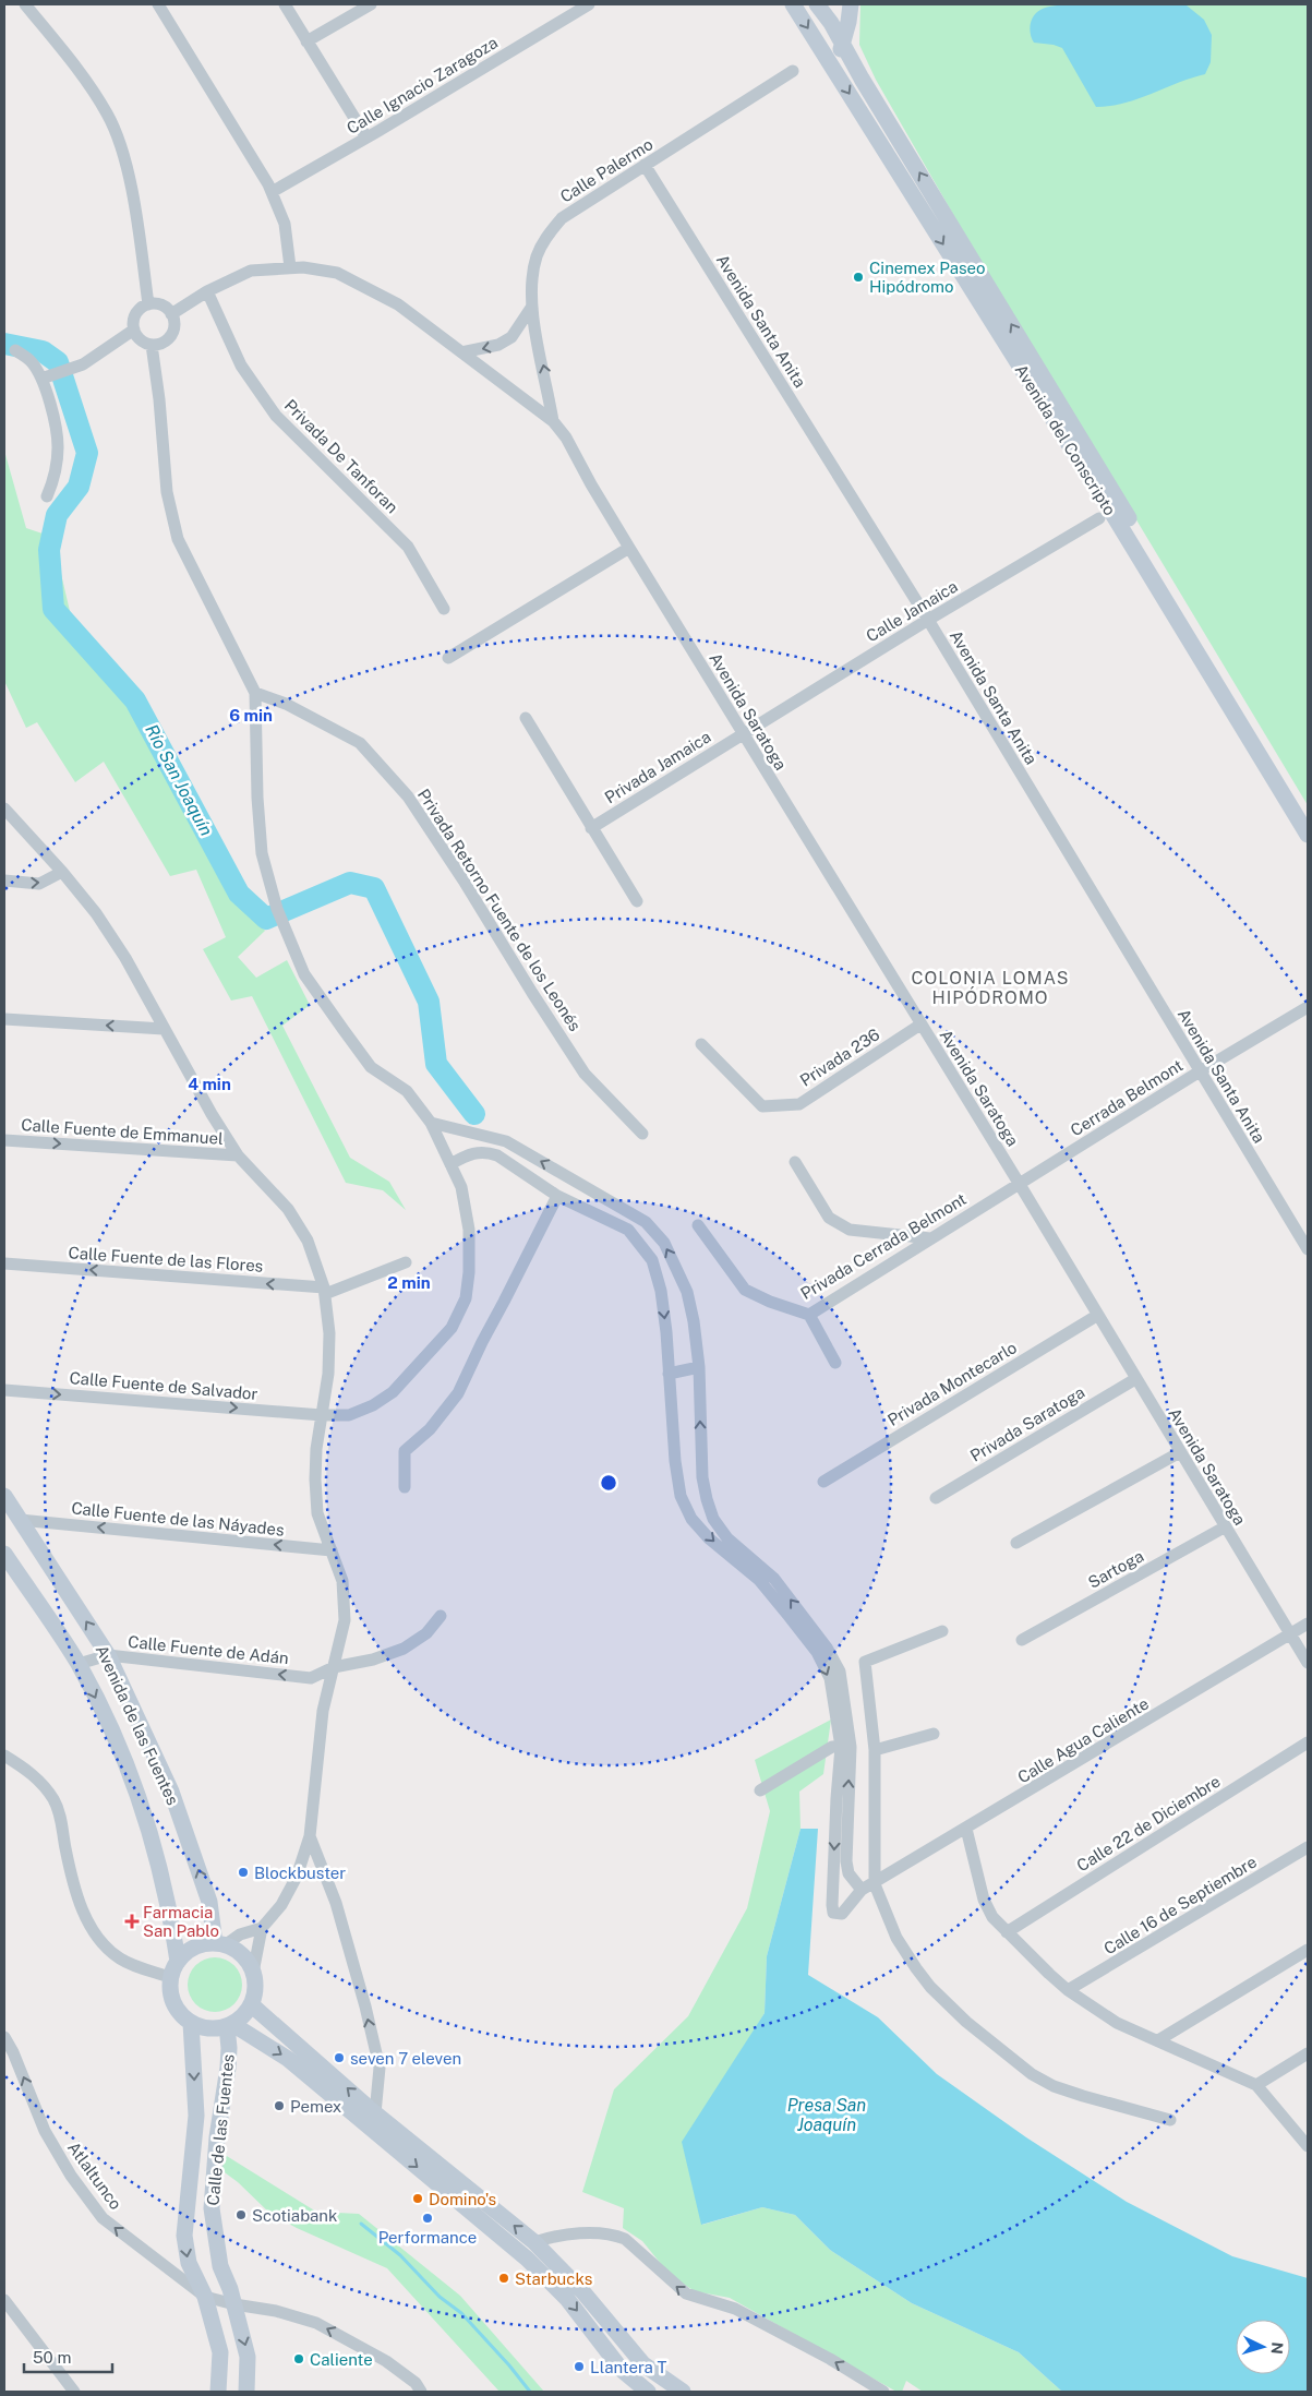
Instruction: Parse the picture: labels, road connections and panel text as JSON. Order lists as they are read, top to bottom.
{
  "streets": {
    "main road": ["Avenida del Conscripto", "Avenida de las Fuentes", "Calle de las Fuentes"],
    "street": [
      "Calle Ignacio Zaragoza",
      "Calle Palermo",
      "Avenida Santa Anita",
      "Privada De Tanforan",
      "Calle Jamaica",
      "Avenida Saratoga",
      "Privada Jamaica",
      "Privada Retorno Fuente de los Leonés",
      "Privada 236",
      "Cerrada Belmont",
      "Calle Fuente de Emmanuel",
      "Privada Cerrada Belmont",
      "Calle Fuente de las Flores",
      "Privada Montecarlo",
      "Calle Fuente de Salvador",
      "Privada Saratoga",
      "Calle Fuente de las Náyades",
      "Sartoga",
      "Calle Fuente de Adán",
      "Calle Agua Caliente",
      "Calle 22 de Diciembre",
      "Calle 16 de Septiembre",
      "Atlaltunco"
    ]
  },
  "crossings": [
    ["Calle Palermo", "Avenida Santa Anita"],
    ["Calle Palermo", "Avenida Saratoga"],
    ["Avenida Santa Anita", "Calle Jamaica"],
    ["Avenida Santa Anita", "Cerrada Belmont"],
    ["Calle Jamaica", "Avenida Saratoga"],
    ["Calle Jamaica", "Privada Jamaica"],
    ["Avenida Saratoga", "Privada Jamaica"],
    ["Avenida Saratoga", "Privada 236"],
    ["Avenida Saratoga", "Cerrada Belmont"],
    ["Avenida Saratoga", "Privada Cerrada Belmont"],
    ["Avenida Saratoga", "Privada Montecarlo"],
    ["Avenida Saratoga", "Privada Saratoga"],
    ["Avenida Saratoga", "Sartoga"],
    ["Avenida Saratoga", "Calle Agua Caliente"],
    ["Privada Retorno Fuente de los Leonés", "Calle Fuente de Salvador"],
    ["Cerrada Belmont", "Privada Cerrada Belmont"],
    ["Calle Fuente de las Náyades", "Avenida de las Fuentes"],
    ["Calle Fuente de Adán", "Avenida de las Fuentes"],
    ["Avenida de las Fuentes", "Calle de las Fuentes"],
    ["Calle de las Fuentes", "Atlaltunco"]
  ],
  "one_way": [
    "Calle Fuente de Emmanuel",
    "Calle Fuente de las Flores",
    "Calle Fuente de las Náyades",
    "Calle Fuente de Adán",
    "Atlaltunco"
  ],
  "districts": ["COLONIA LOMAS HIPÓDROMO"],
  "water": ["Río San Joaquín", "Presa San Joaquín"],
  "places": {
    "other": [
      "Cinemex Paseo Hipódromo",
      "Blockbuster",
      "seven 7 eleven",
      "Pemex",
      "Domino's",
      "Scotiabank",
      "Performance",
      "Starbucks",
      "Caliente",
      "Llantera T"
    ],
    "health": ["Farmacia San Pablo"]
  },
  "scale_bar": "50 m",
  "north": "right",
  "rings": ["6 min", "4 min", "2 min"]
}
